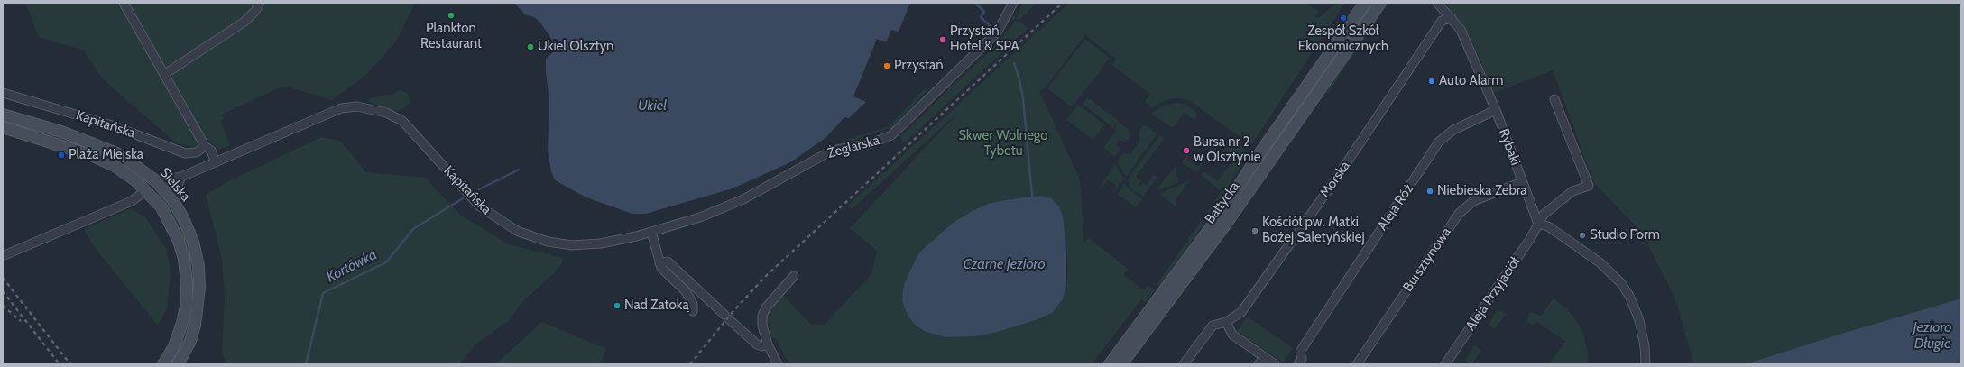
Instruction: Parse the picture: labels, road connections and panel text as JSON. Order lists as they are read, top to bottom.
{
  "streets": {
    "main road": ["Sielska", "Bałtycka"],
    "street": [
      "Kapitańska",
      "Żeglarska",
      "Rybaki",
      "Morska",
      "Aleja Róż",
      "Bursztynowa",
      "Aleja Przyjaciół"
    ]
  },
  "crossings": [
    ["Kapitańska", "Żeglarska"],
    ["Kapitańska", "Sielska"],
    ["Rybaki", "Morska"],
    ["Rybaki", "Aleja Róż"],
    ["Rybaki", "Bursztynowa"],
    ["Rybaki", "Aleja Przyjaciół"]
  ],
  "water": [
    "Ukiel",
    "Czarne Jezioro",
    "Kortówka",
    "Jezioro Długie"
  ],
  "parks": ["Skwer Wolnego Tybetu"],
  "places": [
    "Plankton Restaurant",
    "Zespół Szkół Ekonomicznych",
    "Przystań Hotel & SPA",
    "Ukiel Olsztyn",
    "Przystań",
    "Auto Alarm",
    "Bursa nr 2 w Olsztynie",
    "Plaża Miejska",
    "Niebieska Zebra",
    "Kościół pw. Matki Bożej Saletyńskiej",
    "Studio Form",
    "Nad Zatoką"
  ]
}
